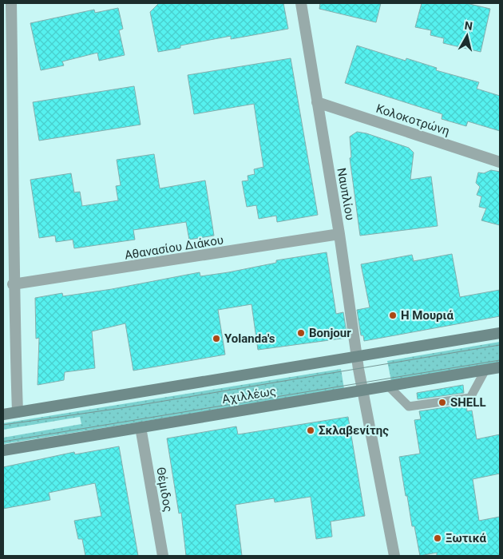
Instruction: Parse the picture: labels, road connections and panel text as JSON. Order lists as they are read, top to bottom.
{
  "streets": {
    "main road": ["Αχιλλέως"],
    "street": [
      "Κολοκοτρώνη",
      "Ναυπλίου",
      "Αθανασίου Διάκου",
      "Θέμιδος"
    ]
  },
  "crossings": [
    ["Κολοκοτρώνη", "Ναυπλίου"],
    ["Ναυπλίου", "Αθανασίου Διάκου"],
    ["Ναυπλίου", "Αχιλλέως"],
    ["Αχιλλέως", "Θέμιδος"]
  ],
  "places": [
    "Η Μουριά",
    "Bonjour",
    "Yolanda's",
    "SHELL",
    "Σκλαβενίτης",
    "Ξωτικά"
  ],
  "north": "top"
}
